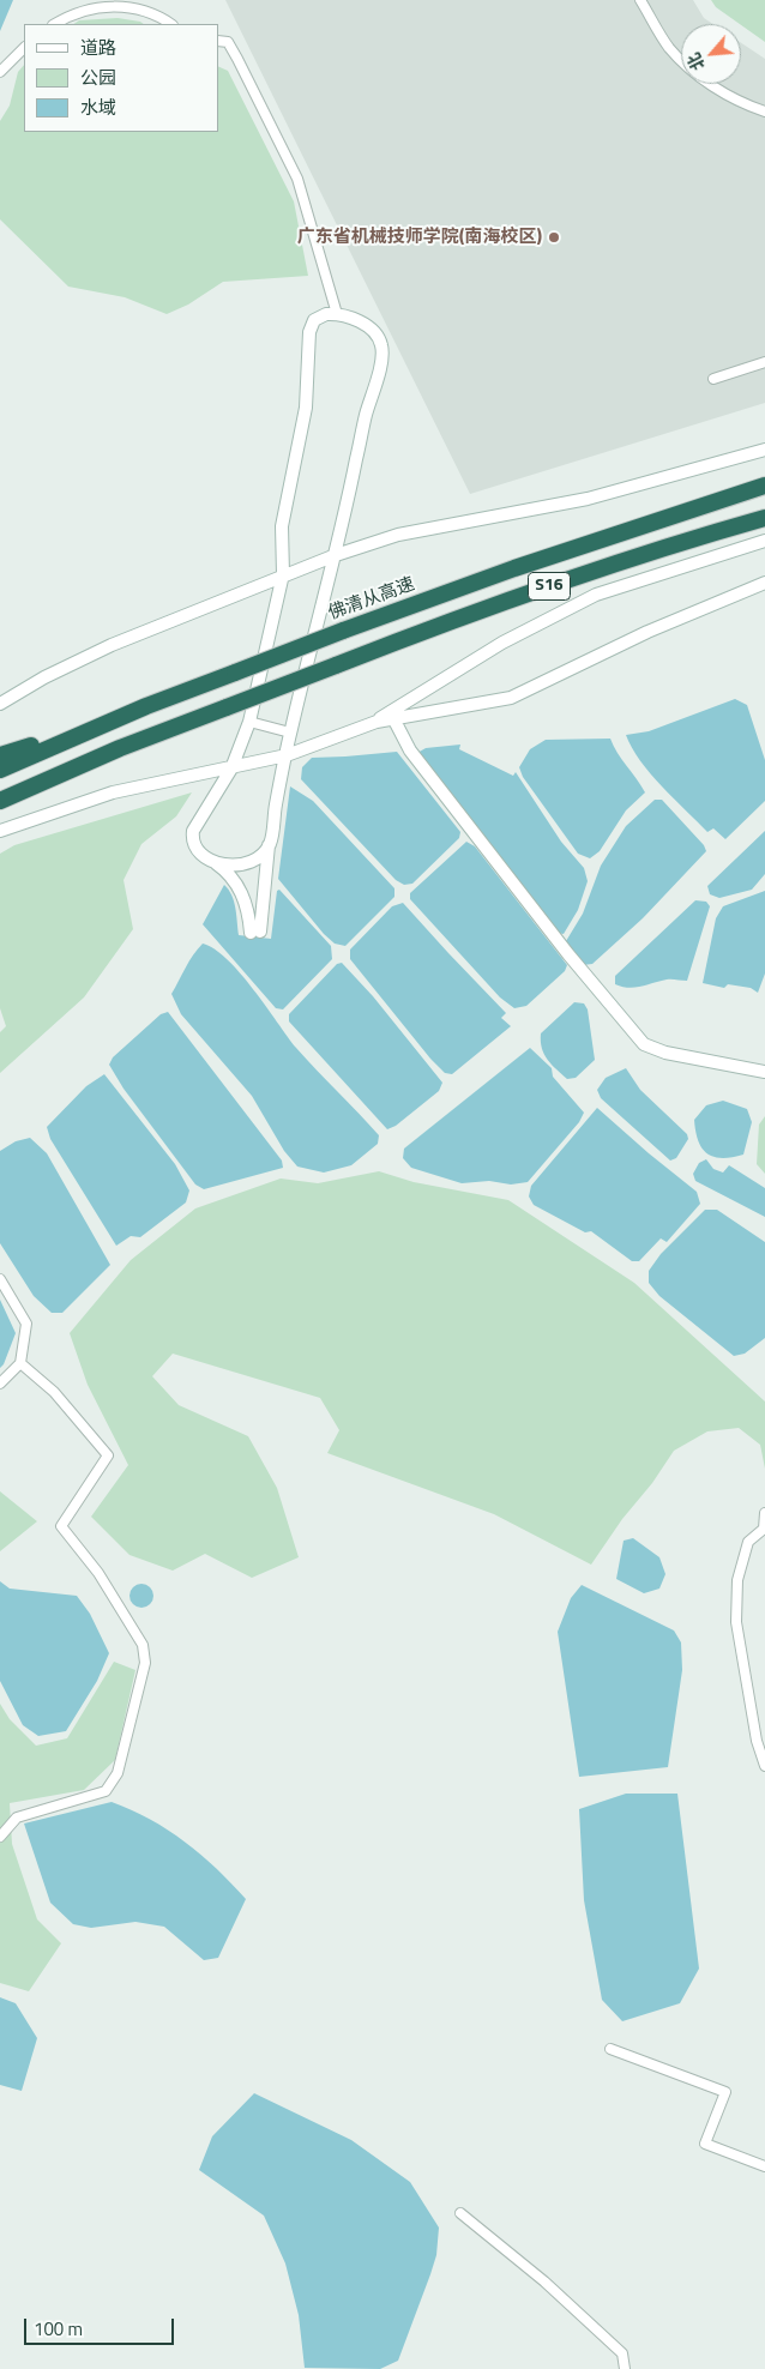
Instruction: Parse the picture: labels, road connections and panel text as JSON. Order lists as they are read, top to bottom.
{
  "streets": {
    "highway": ["S16", "佛清从高速"]
  },
  "places": ["广东省机械技师学院(南海校区)"],
  "legend": ["道路", "公园", "水域"],
  "scale_bar": "100 m",
  "north": "bottom left"
}
